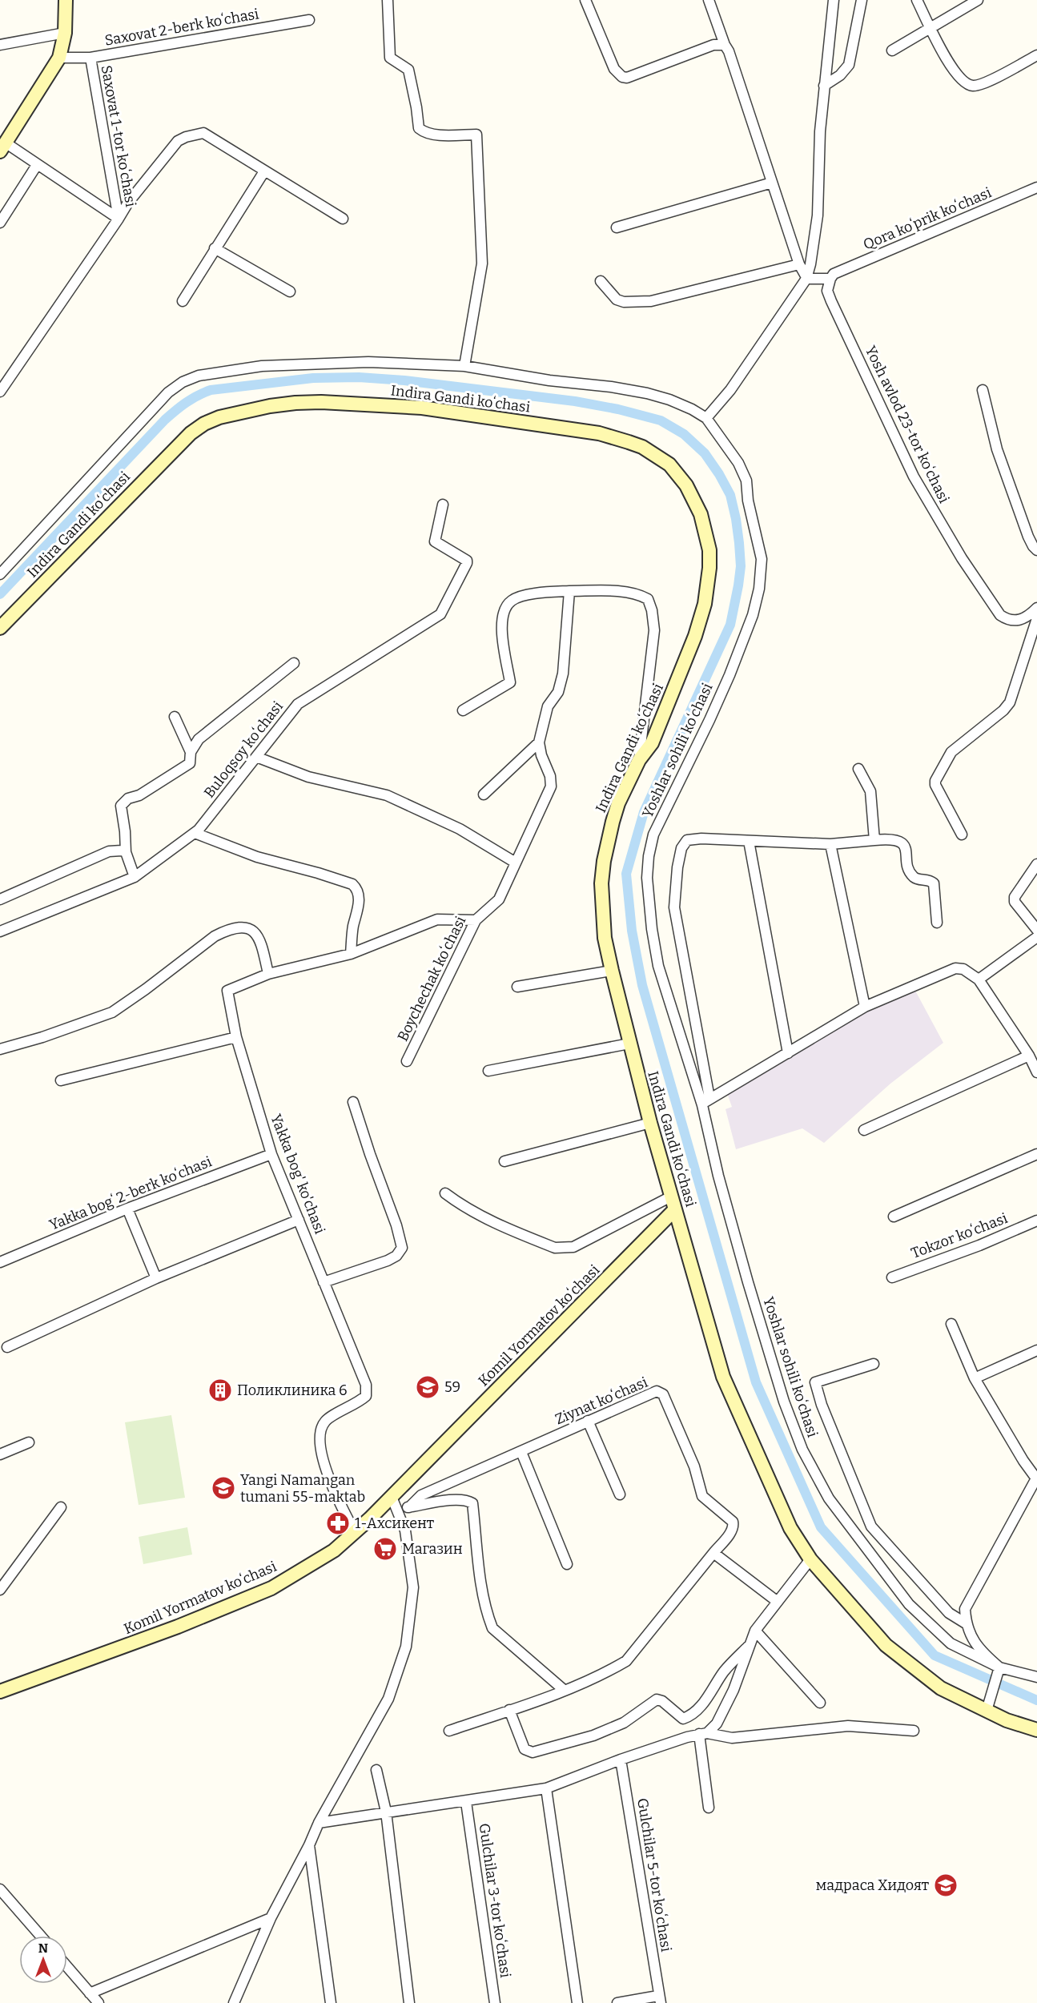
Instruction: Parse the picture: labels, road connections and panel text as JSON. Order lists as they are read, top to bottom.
{
  "streets": {
    "street": [
      "Saxovat 2-berk koʻchasi",
      "Saxovat 1-tor koʻchasi",
      "Qora koʻprik koʻchasi",
      "Indira Gandi koʻchasi",
      "Yosh avlod 23-tor koʻchasi",
      "Buloqsoy koʻchasi",
      "Yoshlar sohili koʻchasi",
      "Boychechak koʻchasi",
      "Yakka bog' ko'chasi",
      "Yakka bogʻ 2-berk koʻchasi",
      "Tokzor koʻchasi",
      "Komil Yormatov koʻchasi",
      "Ziynat koʻchasi",
      "Gulchilar 5-tor koʻchasi",
      "Gulchilar 3-tor koʻchasi"
    ]
  },
  "crossings": [
    ["Saxovat 2-berk koʻchasi", "Saxovat 1-tor koʻchasi"],
    ["Qora koʻprik koʻchasi", "Yosh avlod 23-tor koʻchasi"],
    ["Indira Gandi koʻchasi", "Komil Yormatov koʻchasi"],
    ["Boychechak koʻchasi", "Yakka bog' ko'chasi"],
    ["Yakka bog' ko'chasi", "Yakka bogʻ 2-berk koʻchasi"],
    ["Yakka bog' ko'chasi", "Komil Yormatov koʻchasi"]
  ],
  "places": {
    "school or university": ["59", "Yangi Namangan tumani 55-maktab", "мадраса Хидоят"],
    "building": ["Поликлиника 6"],
    "pharmacy": ["1-Ахсикент"],
    "supermarket": ["Магазин"]
  },
  "north": "top"
}
